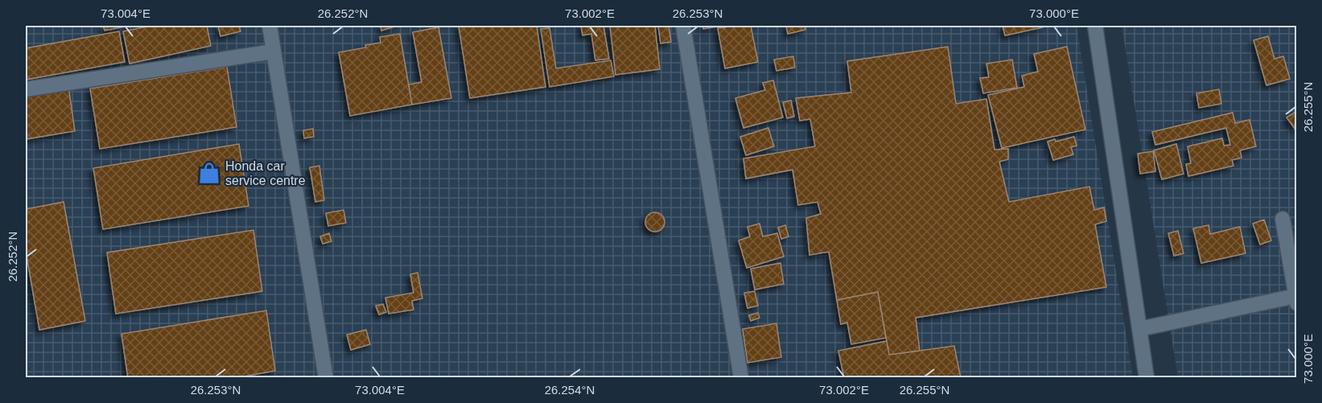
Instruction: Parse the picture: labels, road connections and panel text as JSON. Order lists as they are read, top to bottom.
{
  "places": {
    "shop": ["Honda car service centre"]
  },
  "coordinates": [
    "73.004°E",
    "26.252°N",
    "73.002°E",
    "26.253°N",
    "73.000°E",
    "26.255°N",
    "26.254°N"
  ]
}
